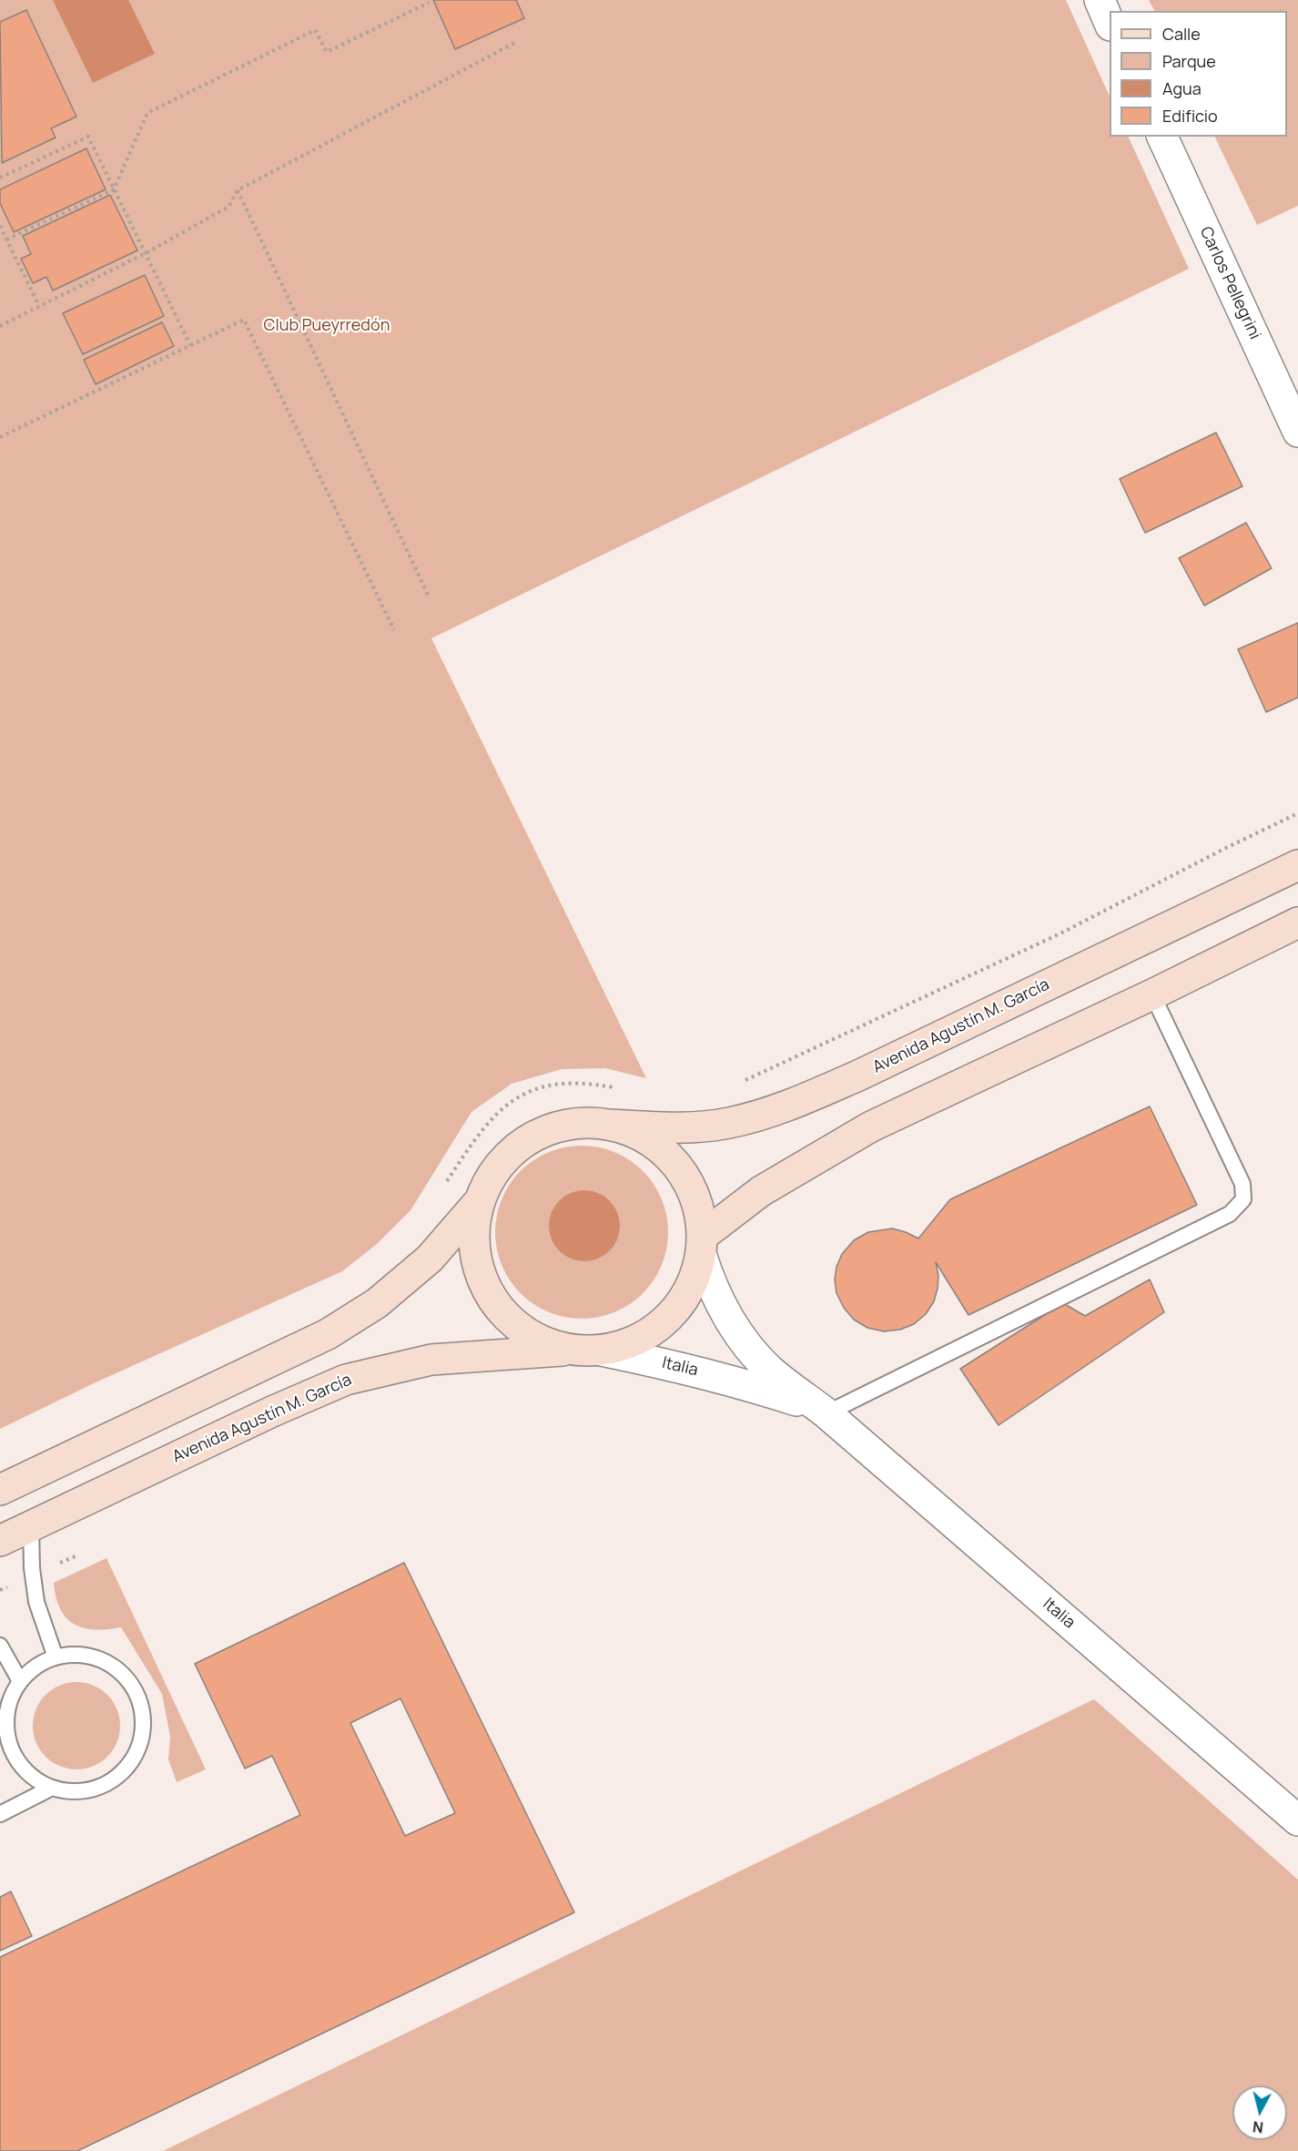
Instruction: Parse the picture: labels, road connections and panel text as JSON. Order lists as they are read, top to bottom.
{
  "streets": {
    "main road": ["Avenida Agustín M. García"],
    "street": ["Carlos Pellegrini", "Italia"]
  },
  "parks": ["Club Pueyrredón"],
  "legend": [
    "Calle",
    "Parque",
    "Agua",
    "Edificio"
  ],
  "north": "bottom"
}
